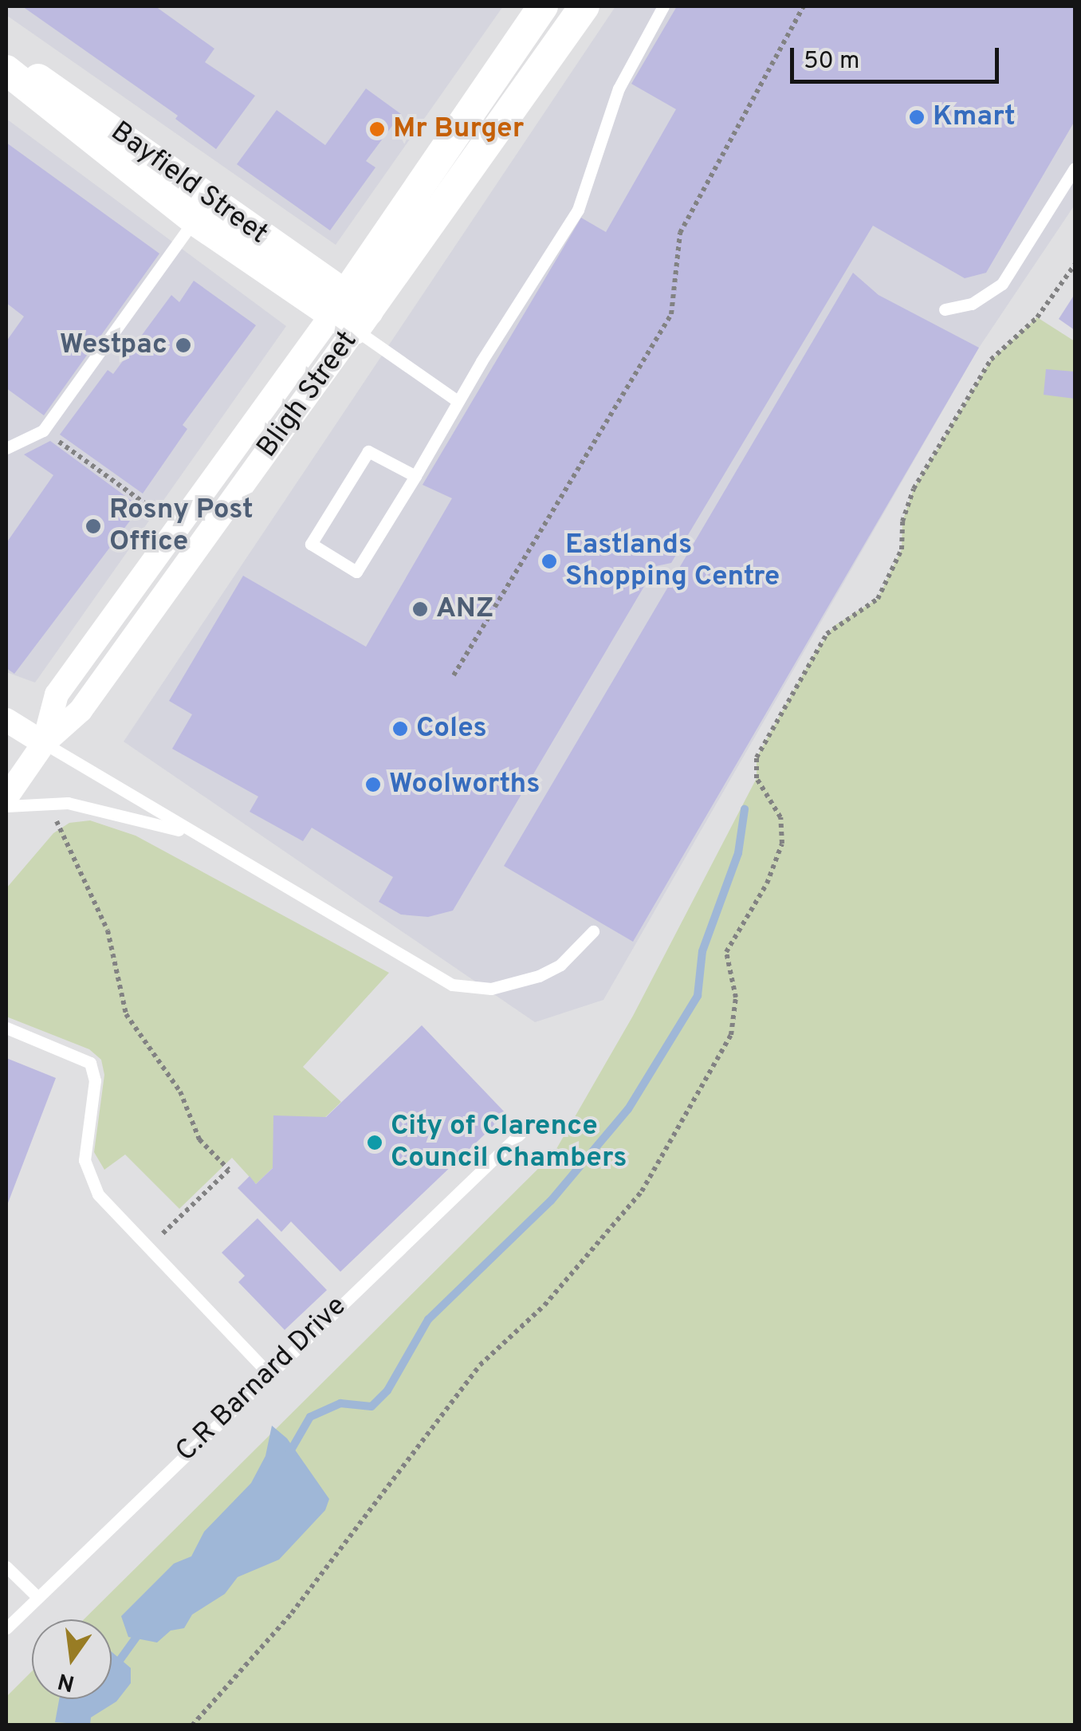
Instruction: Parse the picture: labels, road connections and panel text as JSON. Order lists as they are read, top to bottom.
{
  "streets": {
    "street": ["Bayfield Street", "Bligh Street"],
    "lane": ["C.R Barnard Drive"]
  },
  "crossings": [
    ["Bayfield Street", "Bligh Street"]
  ],
  "places": [
    "Kmart",
    "Mr Burger",
    "Westpac",
    "Rosny Post Office",
    "Eastlands Shopping Centre",
    "ANZ",
    "Coles",
    "Woolworths",
    "City of Clarence Council Chambers"
  ],
  "scale_bar": "50 m",
  "north": "bottom"
}
